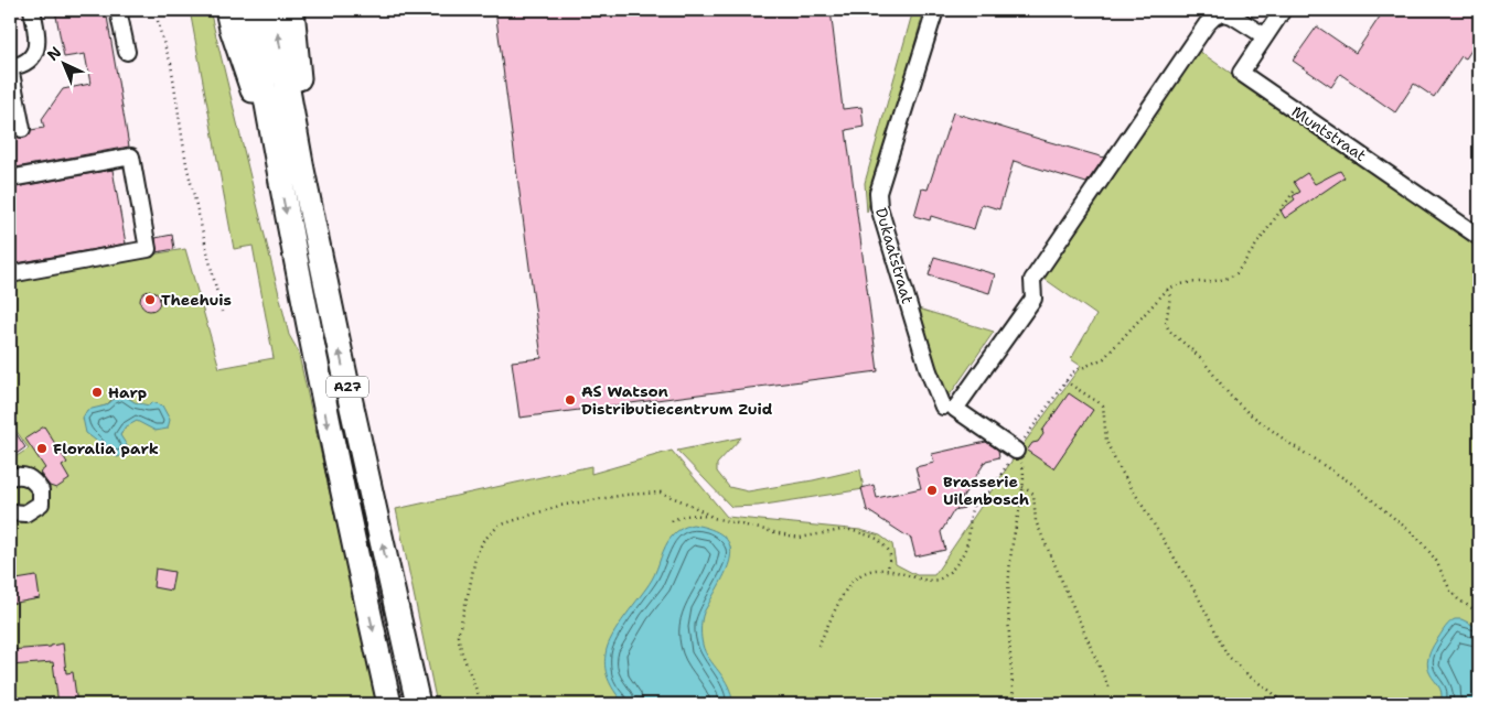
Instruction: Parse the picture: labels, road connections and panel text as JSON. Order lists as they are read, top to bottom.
{
  "streets": {
    "highway": ["A27"],
    "street": ["Muntstraat", "Dukaatstraat"]
  },
  "places": [
    "Theehuis",
    "Harp",
    "AS Watson Distributiecentrum Zuid",
    "Floralia park",
    "Brasserie Uilenbosch"
  ],
  "north": "top left"
}
